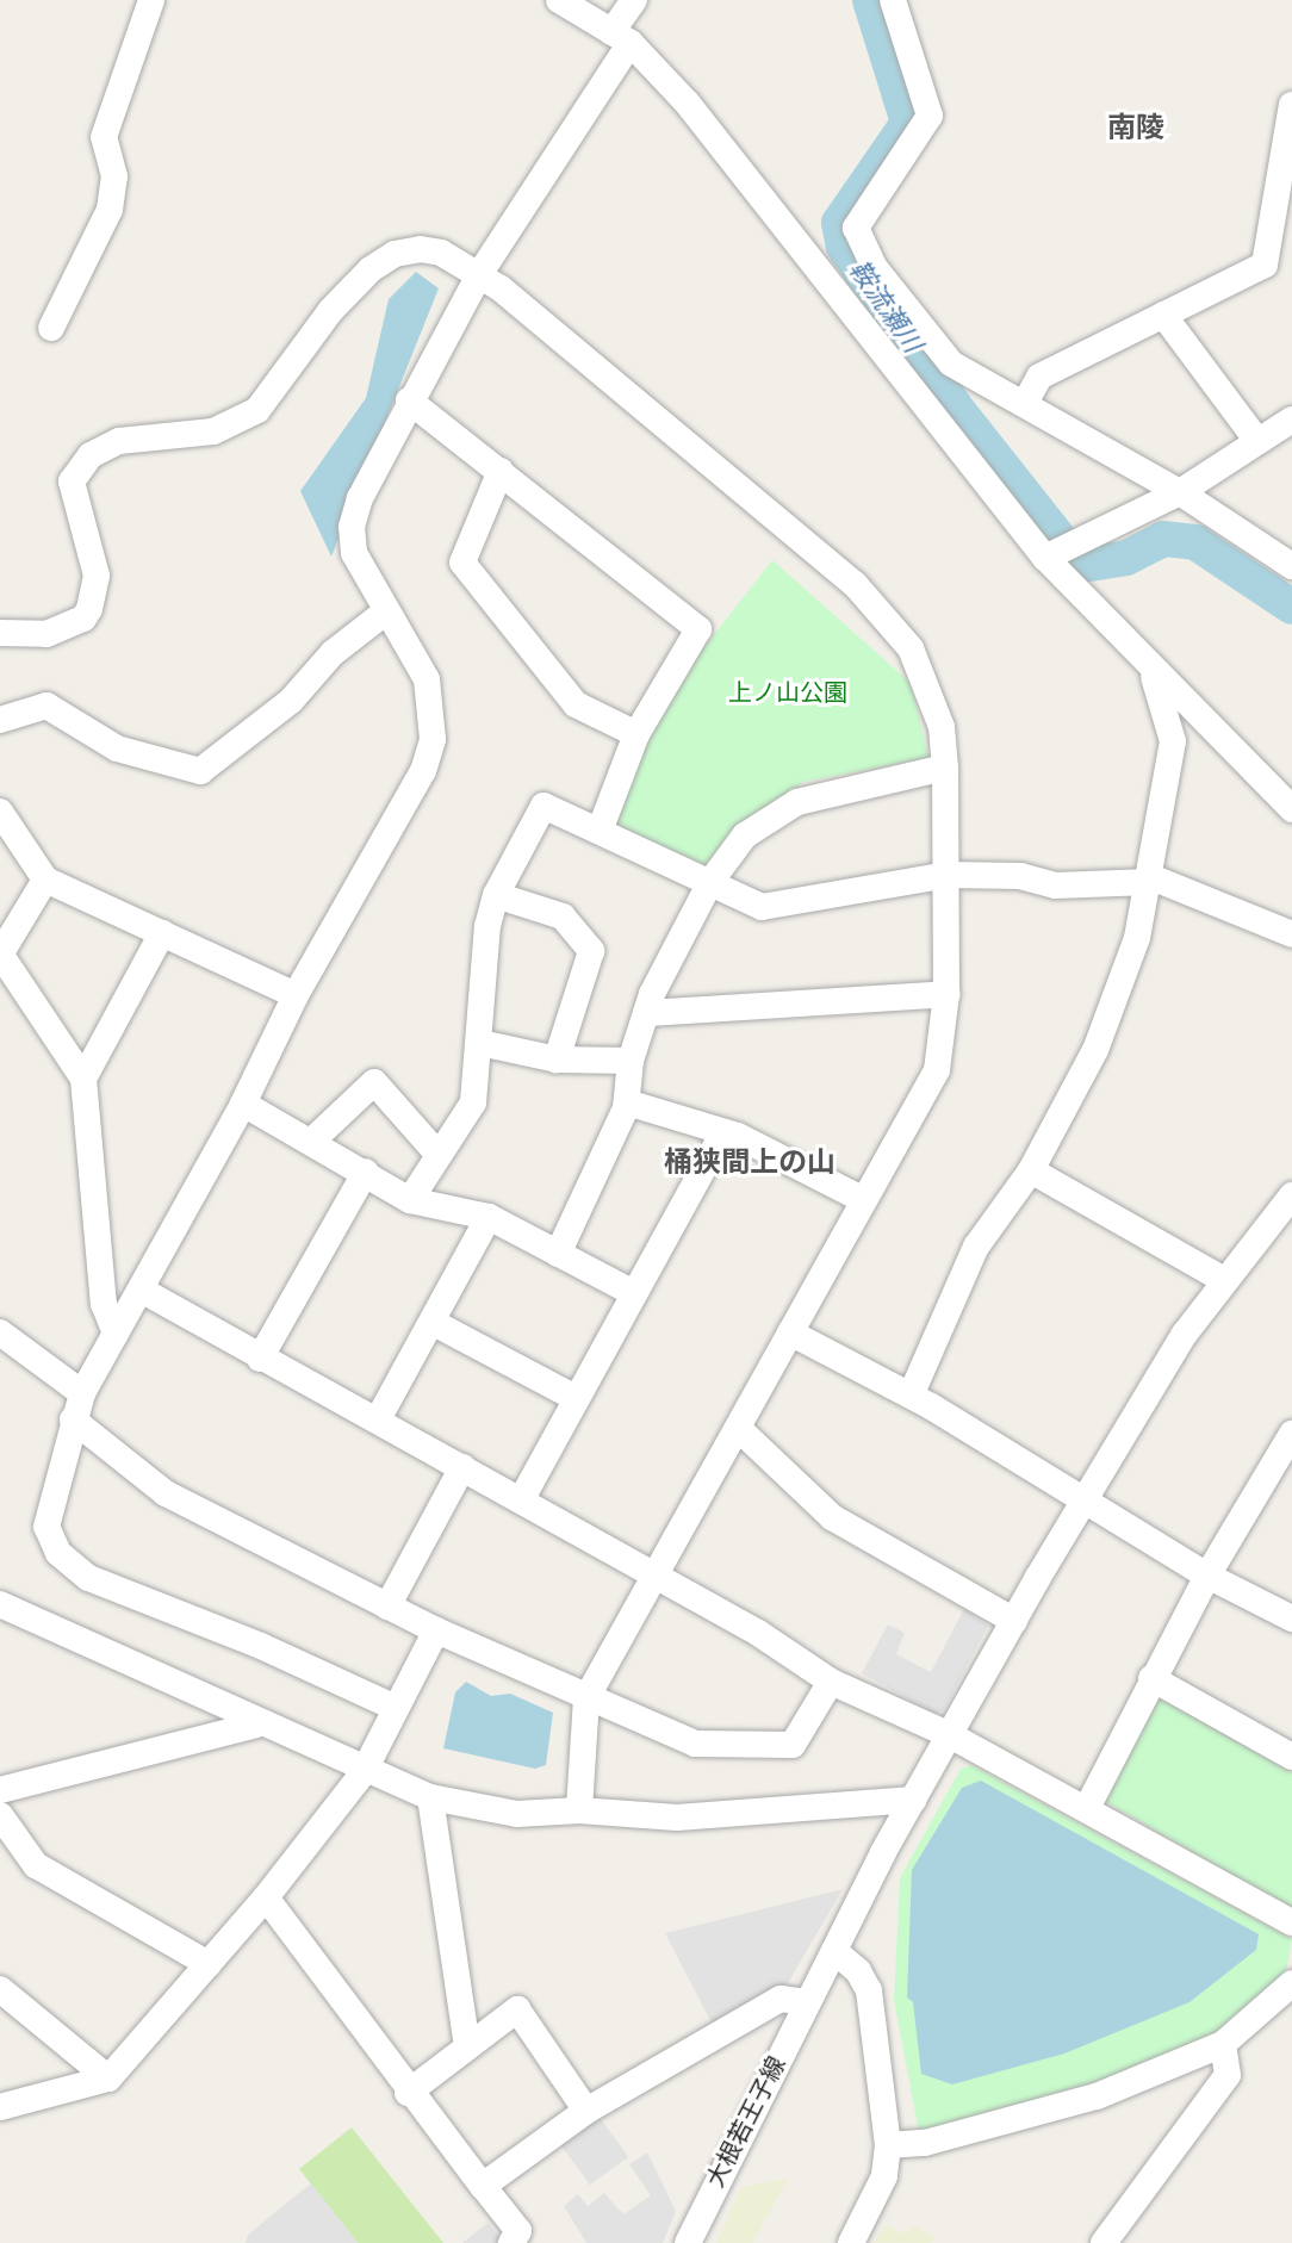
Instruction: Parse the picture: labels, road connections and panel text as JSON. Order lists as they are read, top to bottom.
{
  "streets": {
    "street": ["大根若王子線"]
  },
  "districts": ["南陵", "桶狭間上の山"],
  "water": ["鞍流瀬川"],
  "parks": ["上ノ山公園"]
}
